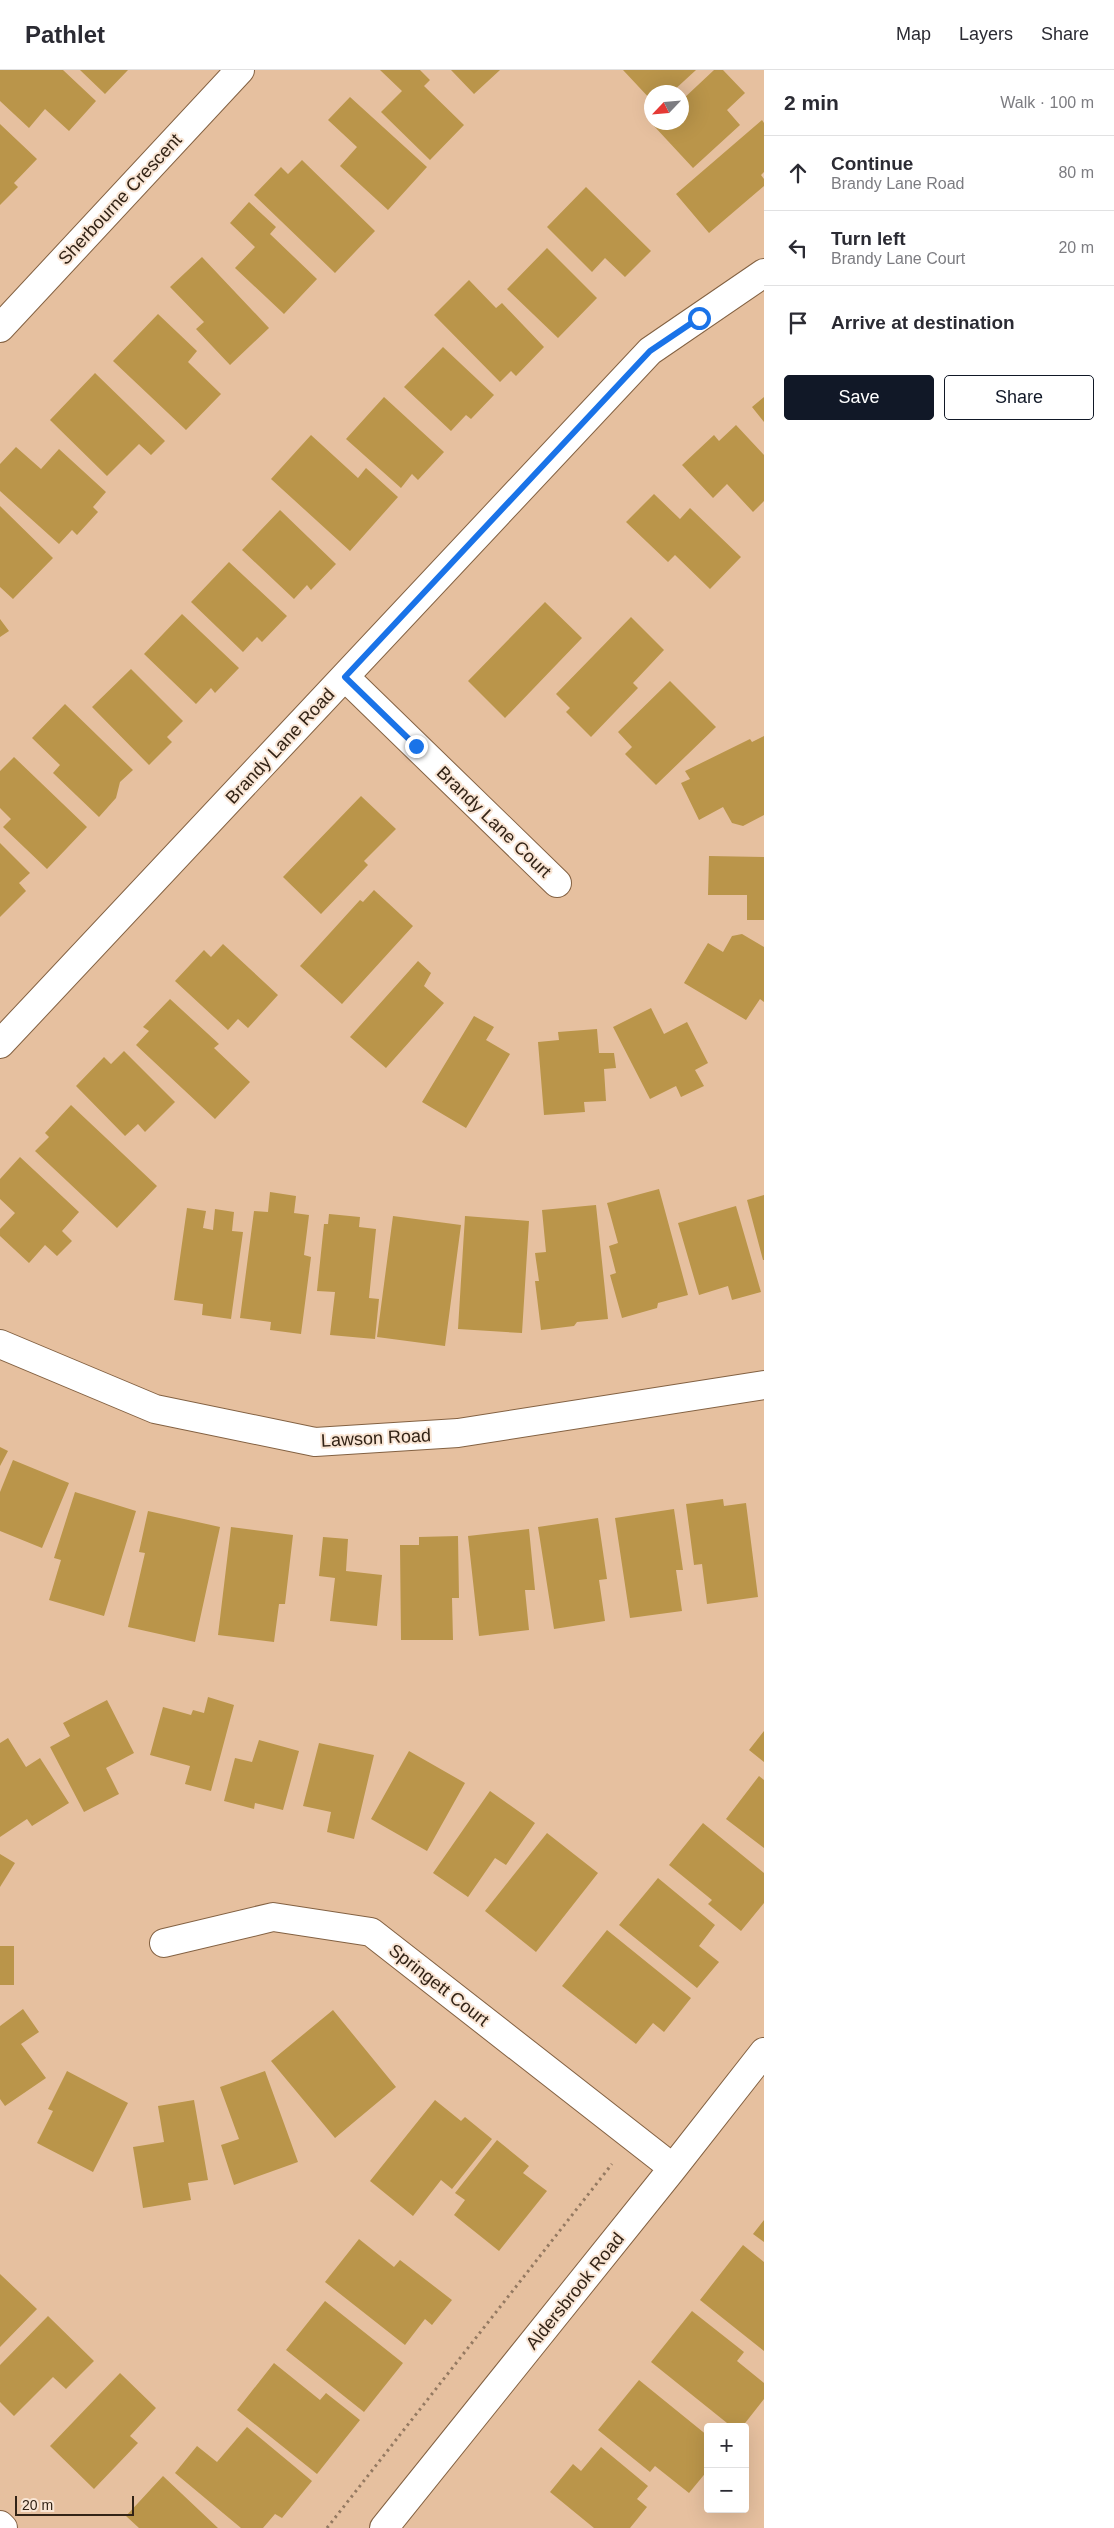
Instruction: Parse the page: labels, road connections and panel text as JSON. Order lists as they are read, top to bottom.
{
  "streets": {
    "street": [
      "Sherbourne Crescent",
      "Brandy Lane Road",
      "Brandy Lane Court",
      "Lawson Road",
      "Springett Court",
      "Aldersbrook Road"
    ]
  },
  "crossings": [
    ["Brandy Lane Road", "Brandy Lane Court"],
    ["Springett Court", "Aldersbrook Road"]
  ],
  "scale_bar": "20 m",
  "north": "bottom left",
  "page": {
    "header": "Pathlet",
    "nav": ["Map", "Layers", "Share"],
    "heading": ["2 min", "Walk · 100 m"],
    "list": [
      ["Continue", "Brandy Lane Road", "80 m"],
      ["Turn left", "Brandy Lane Court", "20 m"],
      "Arrive at destination"
    ],
    "buttons": ["Save", "Share"],
    "map_buttons": ["+", "−"],
    "scale": "20 m"
  }
}
